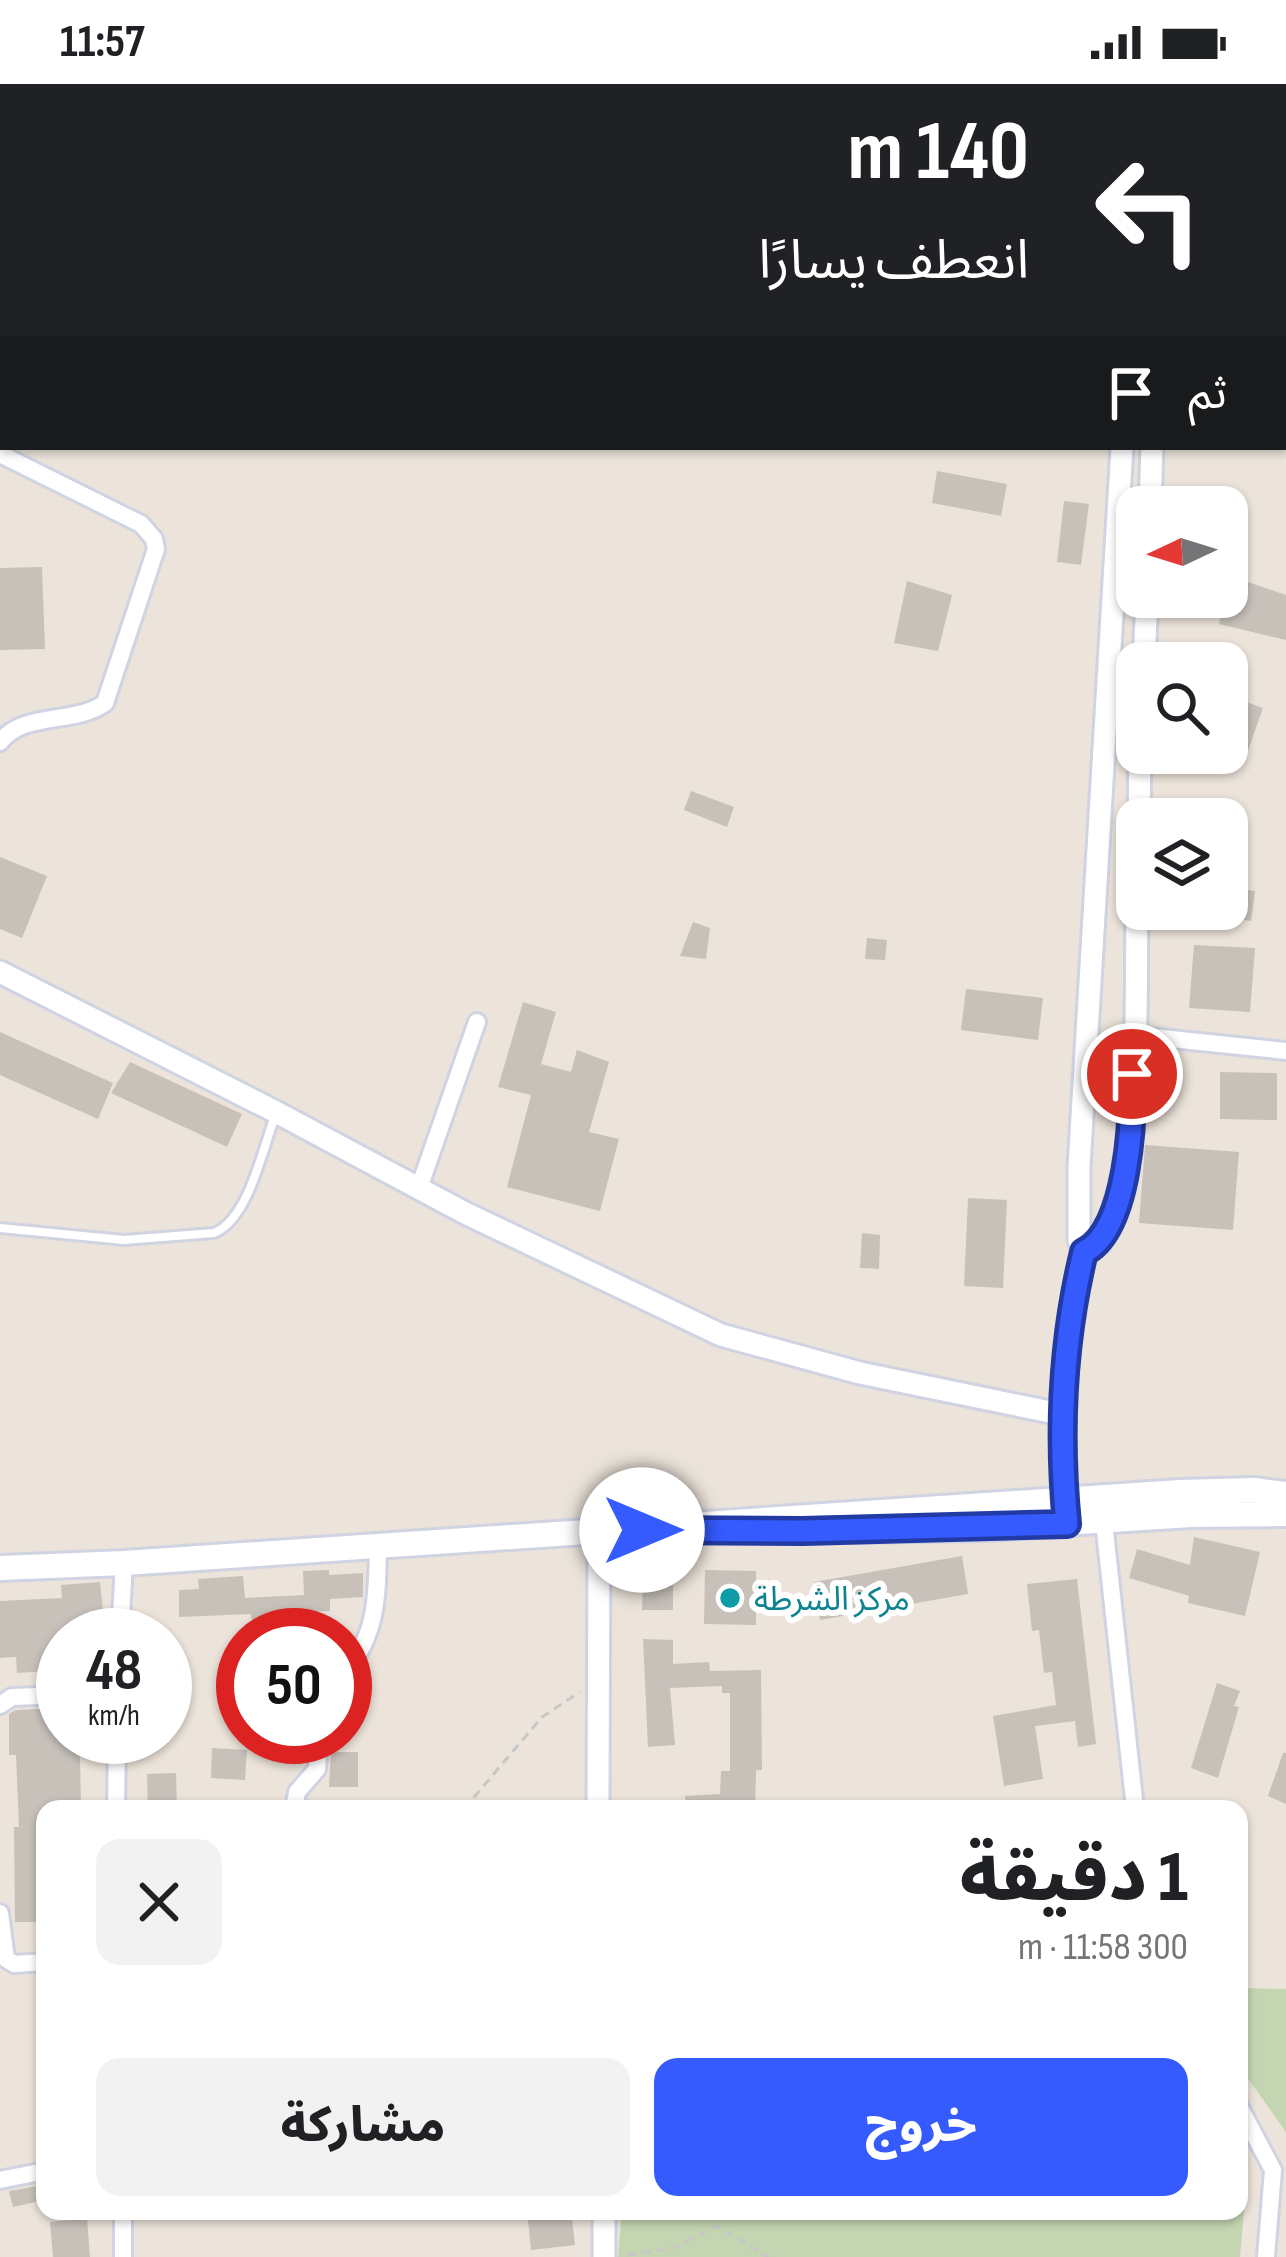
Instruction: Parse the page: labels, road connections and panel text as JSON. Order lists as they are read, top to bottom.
{
  "places": ["مركز الشرطة"],
  "north": "left",
  "page": {
    "status": "11:57",
    "turn": ["140 m", "انعطف يسارًا"],
    "then": "ثم",
    "speed": "48 km/h",
    "limit": "50",
    "heading": ["1 دقيقة", "300 m · 11:58"],
    "buttons": ["خروج", "مشاركة"]
  }
}
